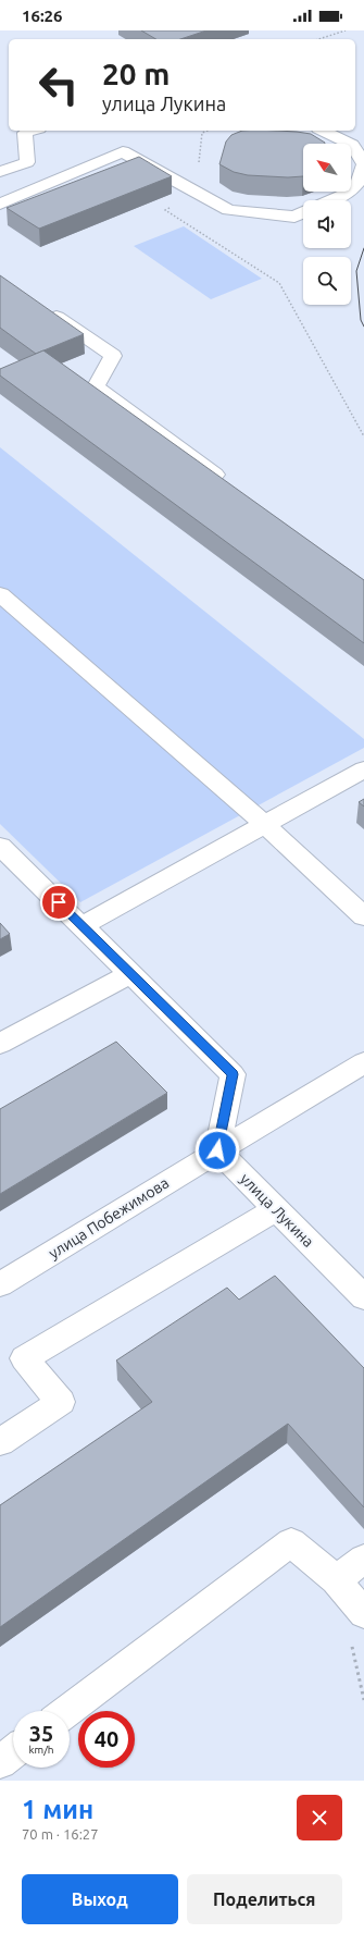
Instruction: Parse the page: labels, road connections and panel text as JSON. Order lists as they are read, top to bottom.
{
  "streets": {
    "street": ["улица Лукина", "улица Побежимова"]
  },
  "crossings": [
    ["улица Лукина", "улица Побежимова"]
  ],
  "north": "top left",
  "page": {
    "status": "16:26",
    "turn": ["20 m", "улица Лукина"],
    "speed": "35 km/h",
    "limit": "40",
    "heading": ["1 мин", "70 m · 16:27"],
    "buttons": ["Выход", "Поделиться"]
  }
}
